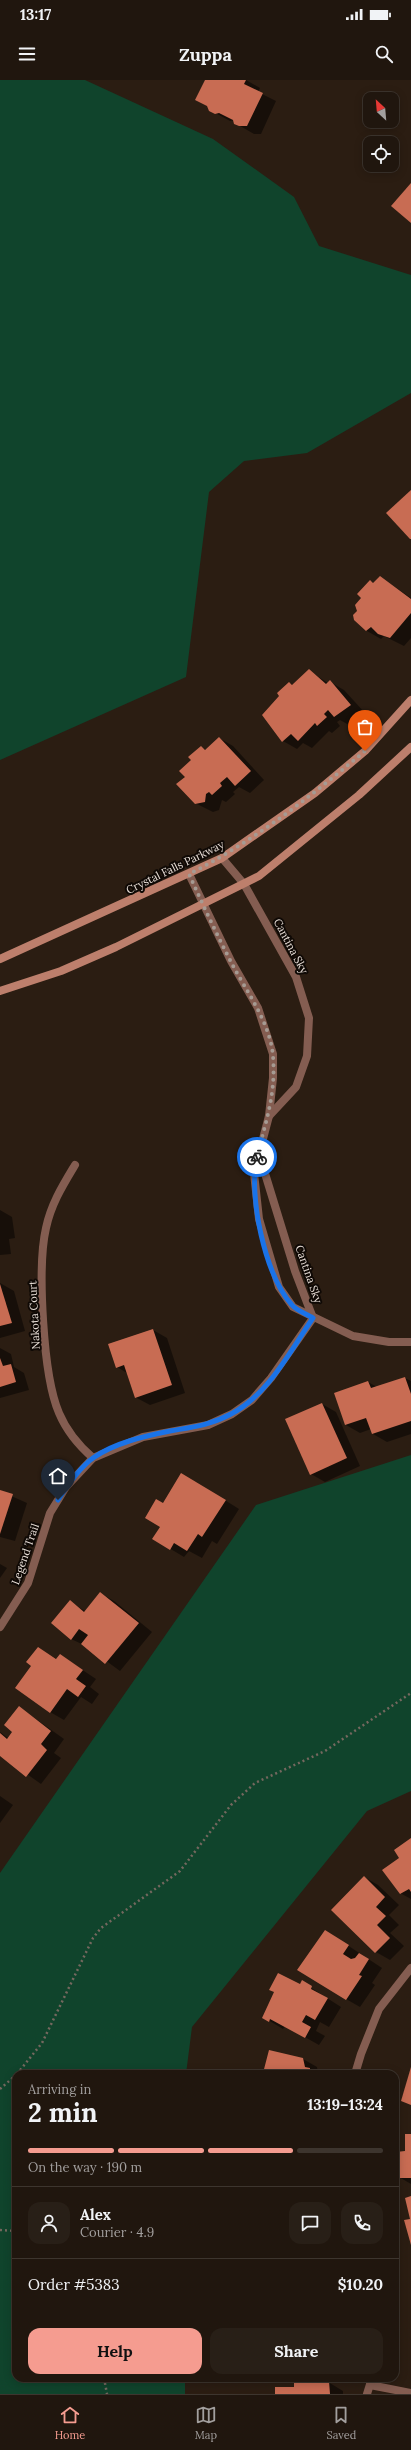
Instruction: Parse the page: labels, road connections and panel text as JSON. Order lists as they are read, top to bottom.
{
  "streets": {
    "street": [
      "Crystal Falls Parkway",
      "Cantina Sky",
      "Nakota Court",
      "Legend Trail"
    ]
  },
  "crossings": [
    ["Crystal Falls Parkway", "Cantina Sky"],
    ["Cantina Sky", "Legend Trail"],
    ["Nakota Court", "Legend Trail"]
  ],
  "north": "top left",
  "page": {
    "status": "13:17",
    "header": "Zuppa",
    "heading": ["2 min", "Arriving in", "13:19–13:24"],
    "panel": [
      "Alex",
      "Courier · 4.9",
      "Order #5383",
      "$10.20"
    ],
    "bar": "On the way · 190 m",
    "buttons": ["Help", "Share"],
    "tabs": ["Home", "Map", "Saved"]
  }
}
